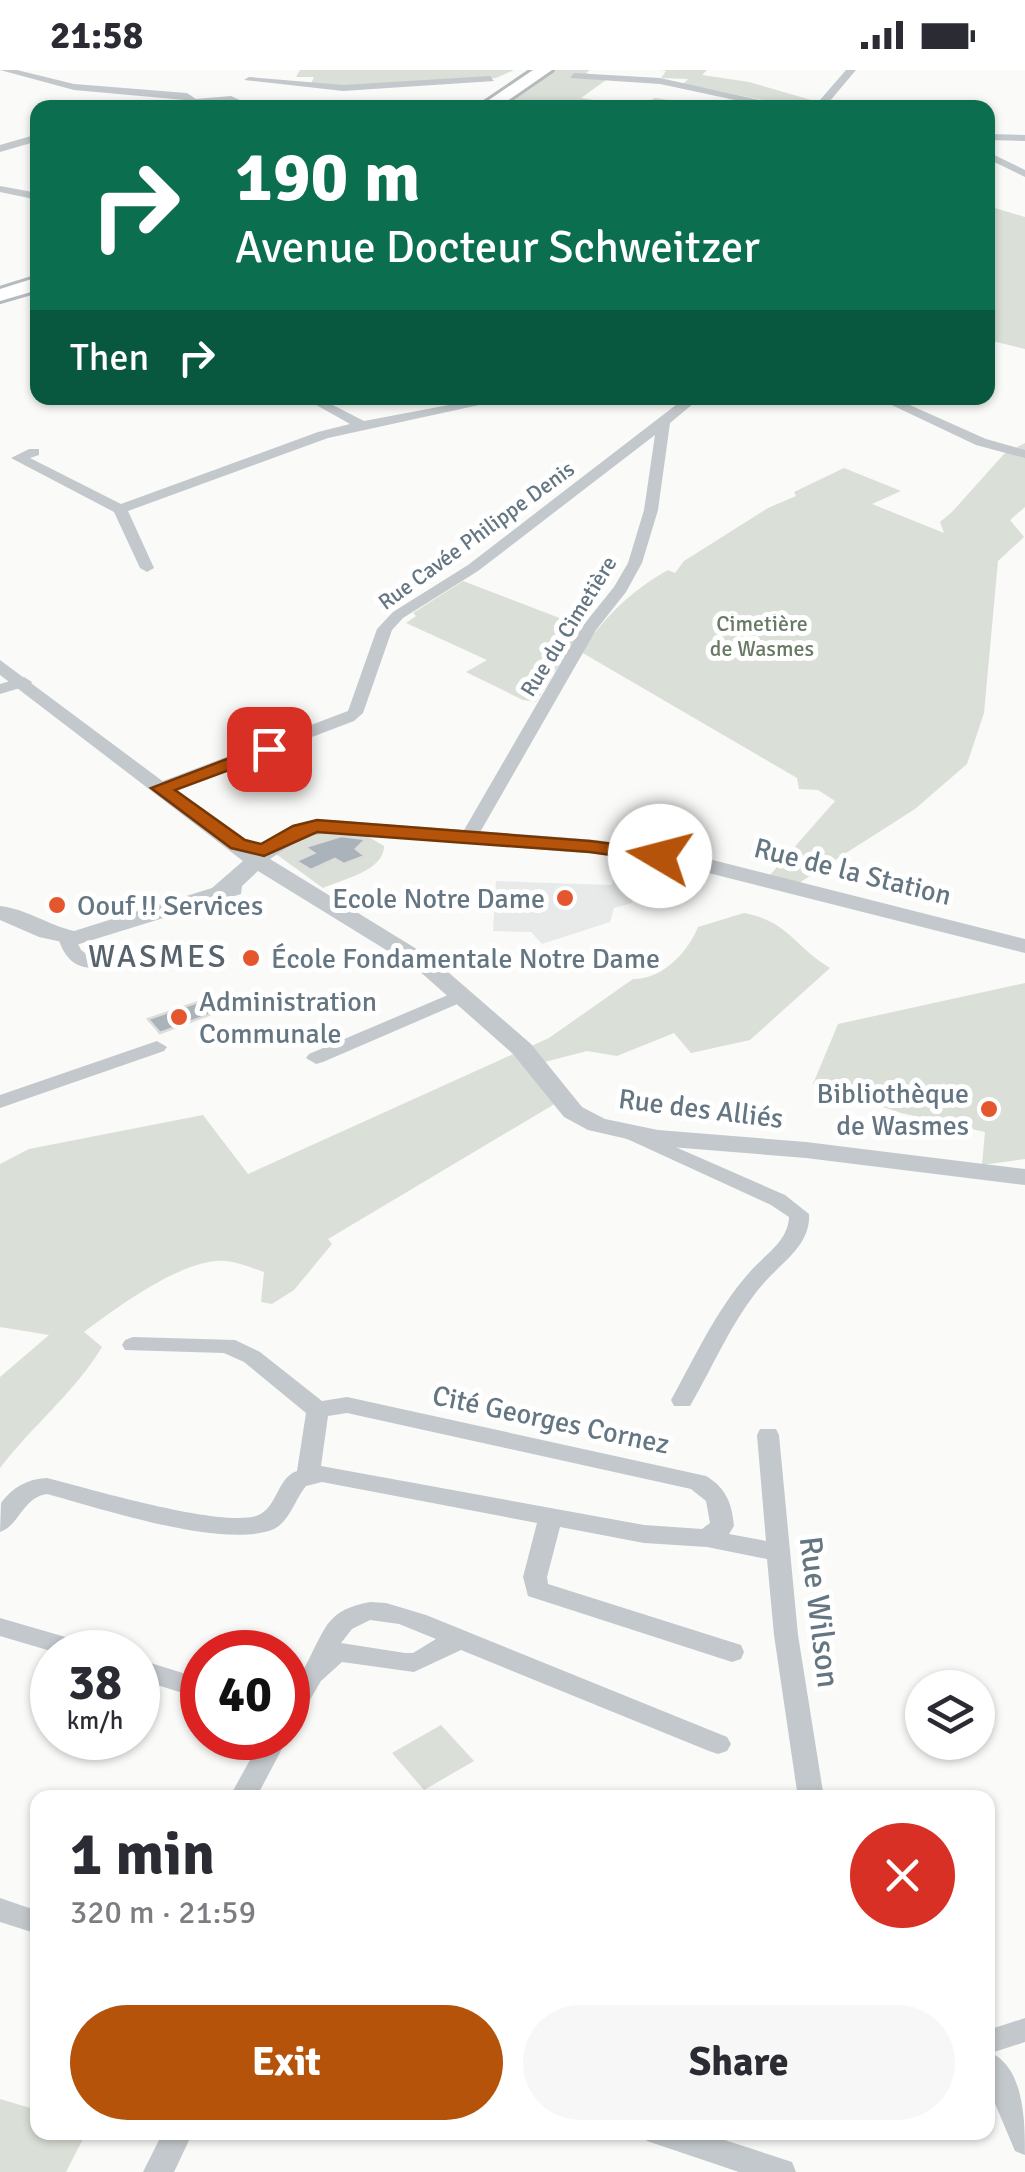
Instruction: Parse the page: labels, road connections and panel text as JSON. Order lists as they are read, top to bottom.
{
  "streets": {
    "street": [
      "Rue Cavée Philippe Denis",
      "Rue du Cimetière",
      "Rue de la Station",
      "Rue des Alliés",
      "Cité Georges Cornez",
      "Rue Wilson"
    ]
  },
  "crossings": [
    ["Rue Cavée Philippe Denis", "Rue du Cimetière"],
    ["Rue Cavée Philippe Denis", "Rue des Alliés"],
    ["Rue du Cimetière", "Rue de la Station"],
    ["Rue de la Station", "Rue des Alliés"]
  ],
  "districts": ["WASMES"],
  "parks": ["Cimetière de Wasmes"],
  "places": [
    "Ecole Notre Dame",
    "Oouf !! Services",
    "École Fondamentale Notre Dame",
    "Administration Communale",
    "Bibliothèque de Wasmes"
  ],
  "page": {
    "status": "21:58",
    "turn": ["190 m", "Avenue Docteur Schweitzer"],
    "then": "Then",
    "speed": "38 km/h",
    "limit": "40",
    "heading": ["1 min", "320 m · 21:59"],
    "buttons": ["Exit", "Share"]
  }
}
